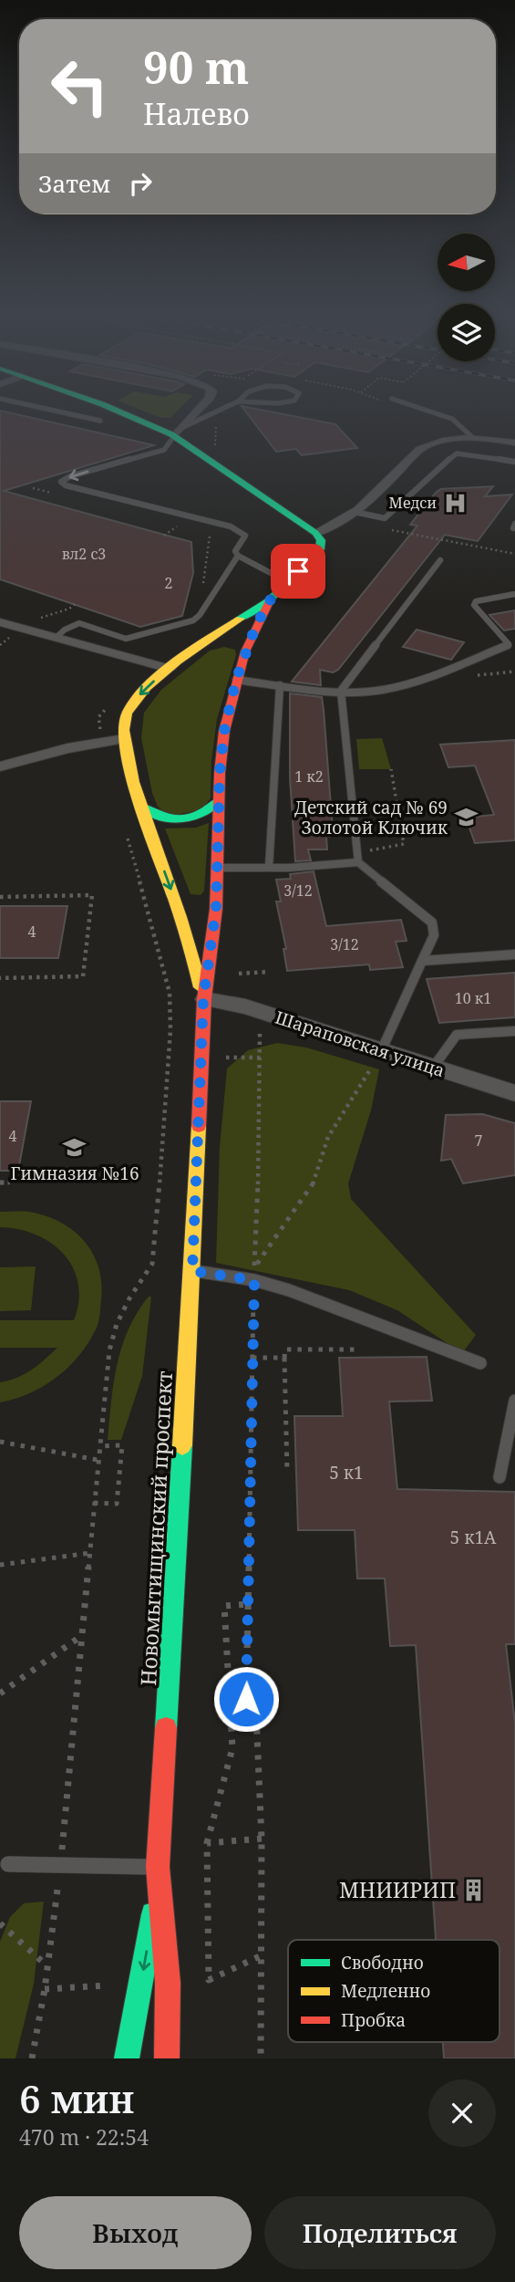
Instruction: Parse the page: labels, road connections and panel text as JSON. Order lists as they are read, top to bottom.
{
  "streets": {
    "main road": ["Новомытищинский проспект"],
    "street": ["Шараповская улица"]
  },
  "crossings": [
    ["Шараповская улица", "Новомытищинский проспект"]
  ],
  "places": {
    "hospital": ["Медси"],
    "school or university": ["Детский сад № 69 Золотой Ключик", "Гимназия №16"],
    "building": ["МНИИРИП"]
  },
  "house_numbers": [
    "вл2 с3",
    "2",
    "1 к2",
    "3/12",
    "4",
    "3/12",
    "10 к1",
    "4",
    "7",
    "5 к1",
    "5 к1А"
  ],
  "legend": ["Свободно", "Медленно", "Пробка"],
  "north": "left",
  "page": {
    "turn": ["90 m", "Налево"],
    "then": "Затем",
    "heading": ["6 мин", "470 m · 22:54"],
    "buttons": ["Выход", "Поделиться"]
  }
}
